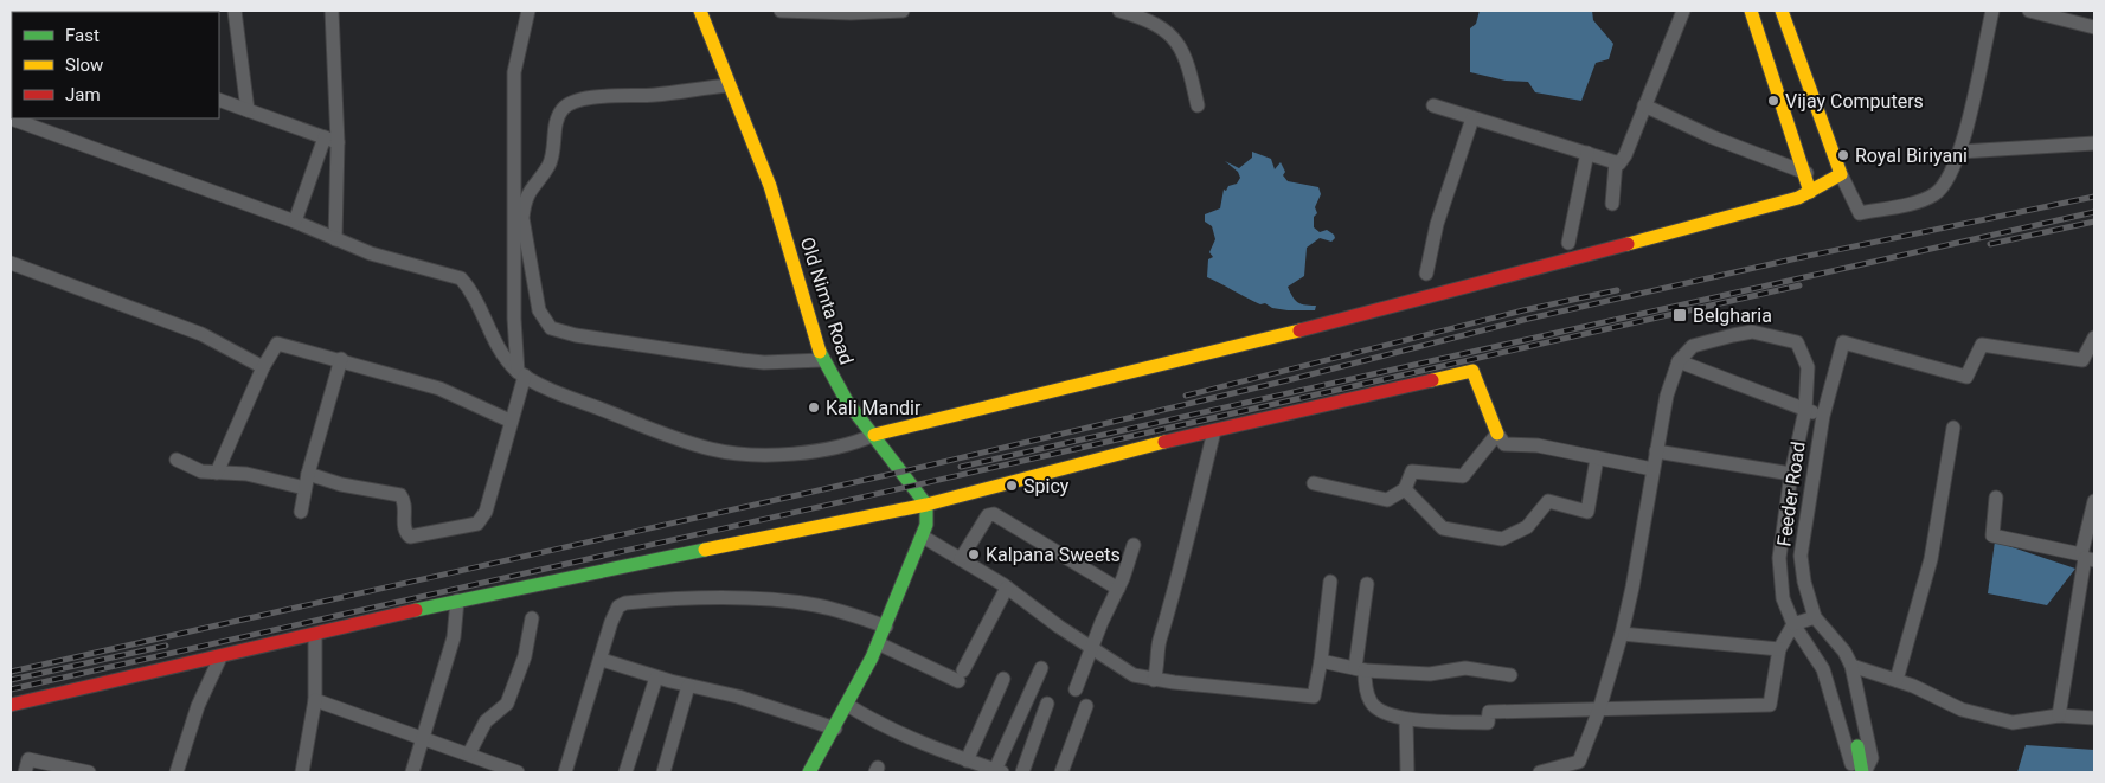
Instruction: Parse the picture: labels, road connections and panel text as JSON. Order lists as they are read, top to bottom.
{
  "streets": {
    "street": ["Old Nimta Road", "Feeder Road"]
  },
  "places": {
    "other": [
      "Vijay Computers",
      "Royal Biriyani",
      "Kali Mandir",
      "Spicy",
      "Kalpana Sweets"
    ],
    "transit": ["Belgharia"]
  },
  "legend": ["Fast", "Slow", "Jam"]
}
